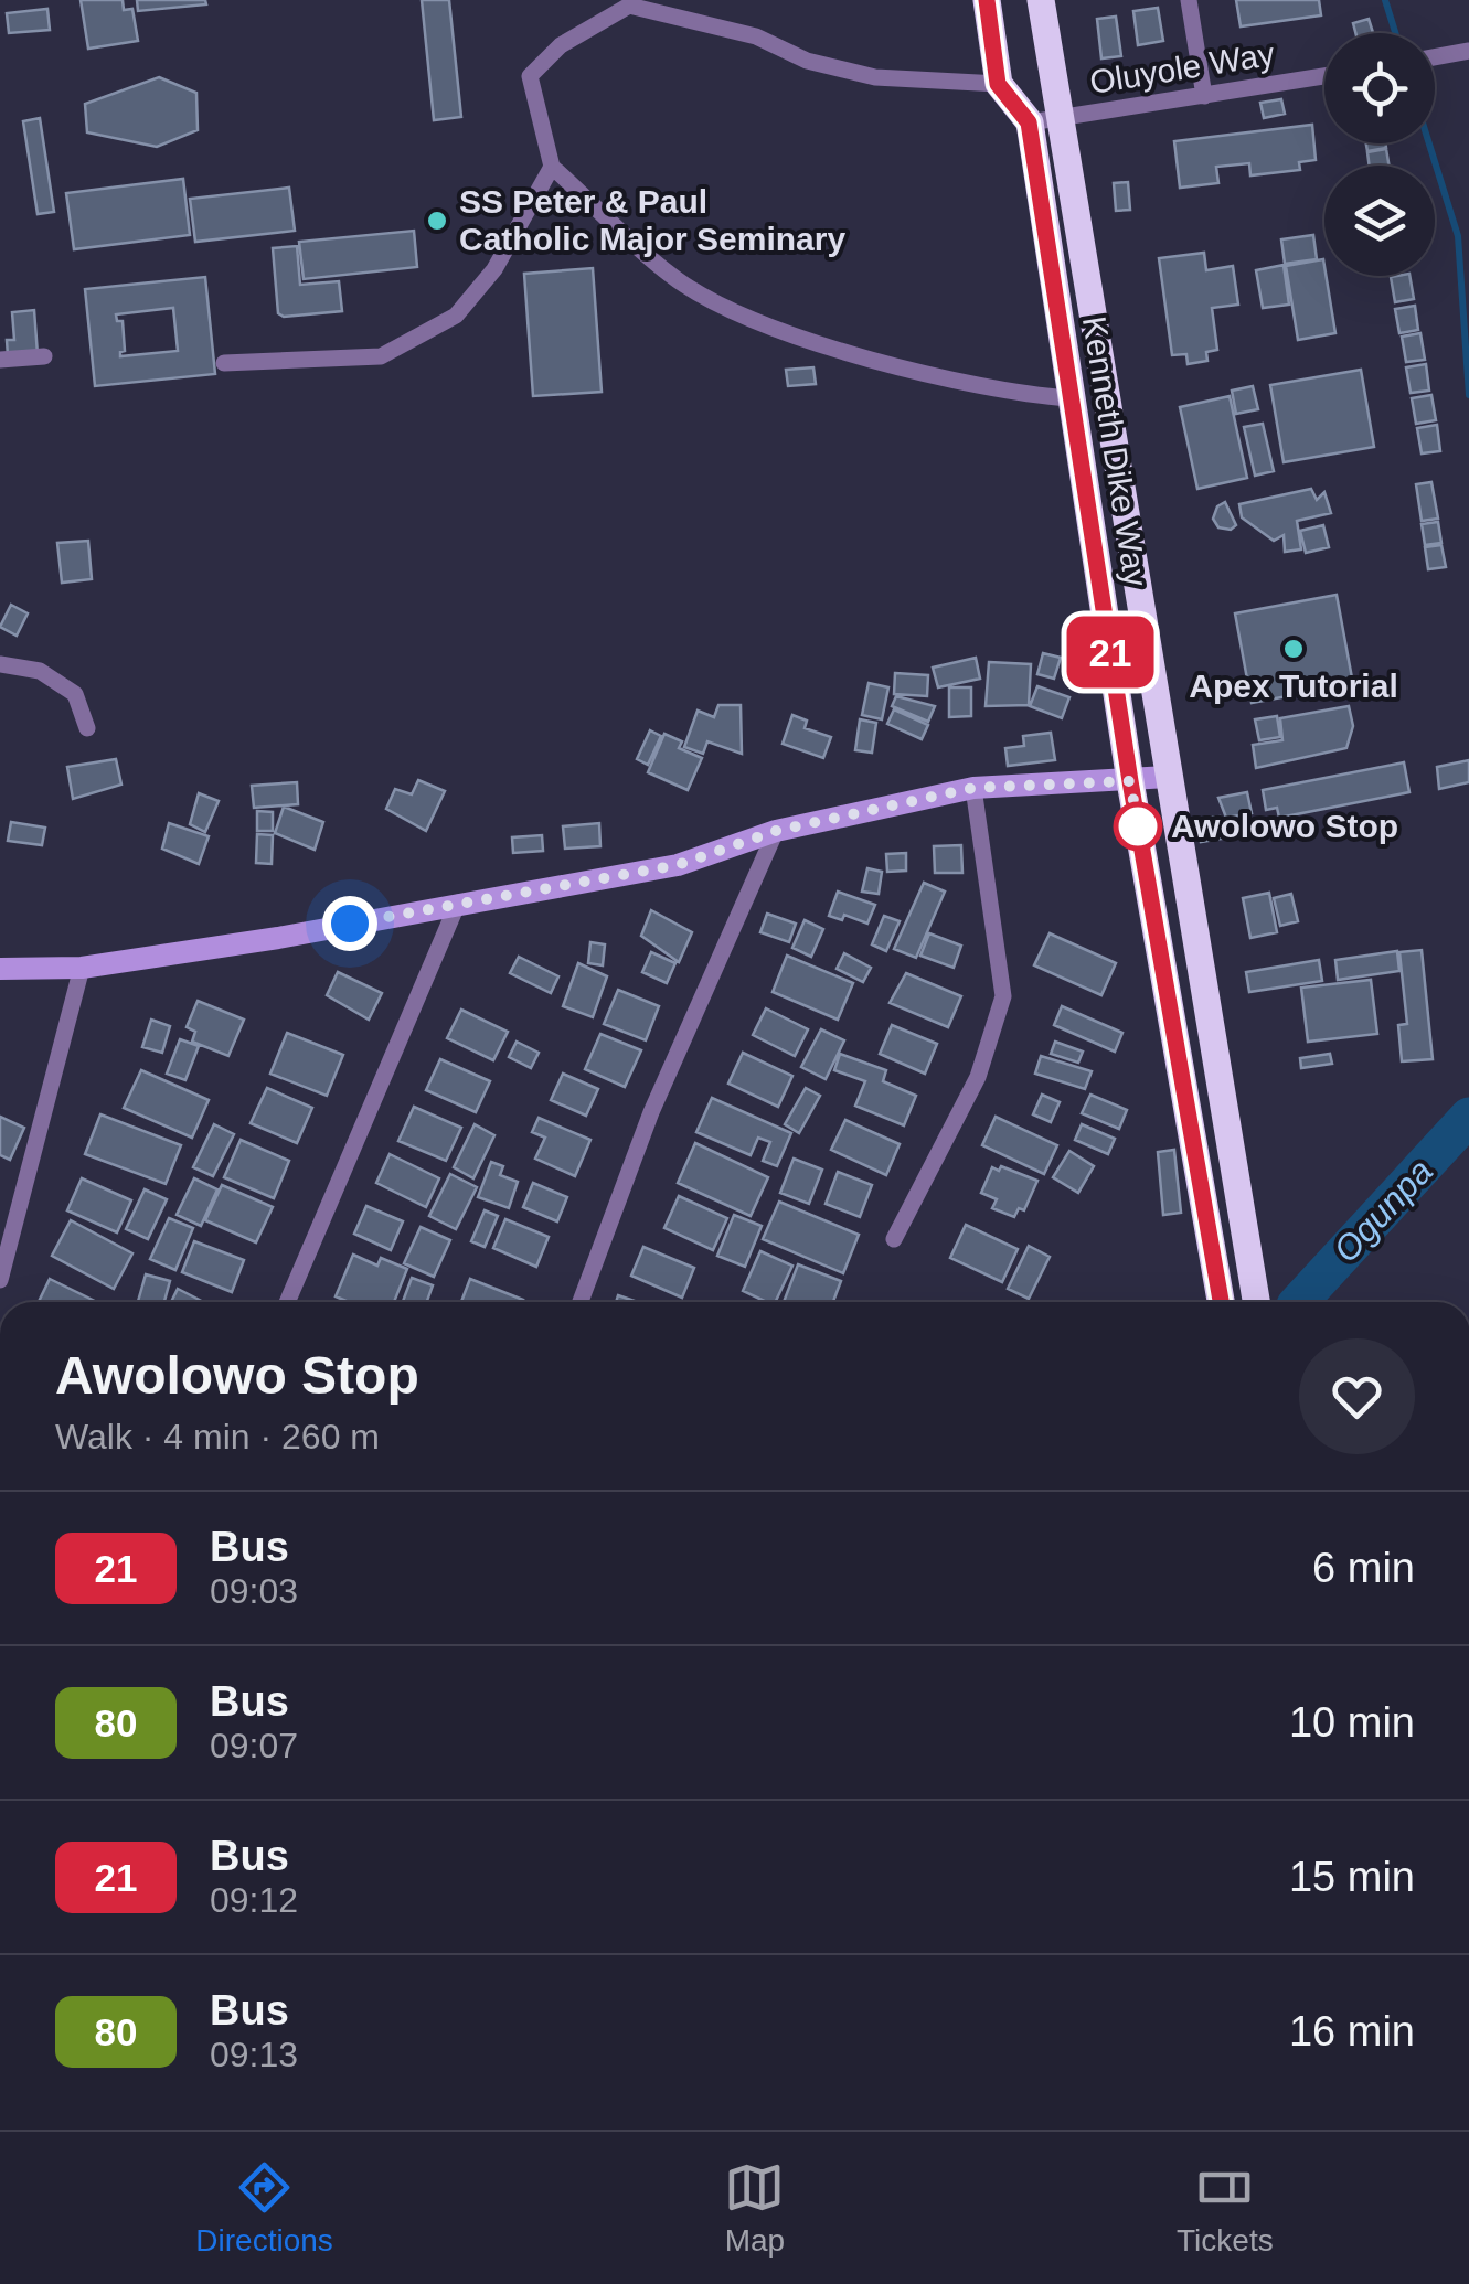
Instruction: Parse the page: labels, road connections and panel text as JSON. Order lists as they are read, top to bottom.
{
  "streets": {
    "highway": ["Kenneth Dike Way"],
    "street": ["Oluyole Way"]
  },
  "crossings": [
    ["Oluyole Way", "Kenneth Dike Way"]
  ],
  "water": ["Ogunpa"],
  "places": ["SS Peter & Paul Catholic Major Seminary", "Apex Tutorial", "Awolowo Stop"],
  "lines": ["bus line 21"],
  "page": {
    "on_map": "21",
    "heading": ["Awolowo Stop", "Walk · 4 min · 260 m"],
    "list": [
      {
        "mark": "21",
        "name": "Bus",
        "note": "09:03",
        "value": "6 min"
      },
      {
        "mark": "80",
        "name": "Bus",
        "note": "09:07",
        "value": "10 min"
      },
      {
        "mark": "21",
        "name": "Bus",
        "note": "09:12",
        "value": "15 min"
      },
      {
        "mark": "80",
        "name": "Bus",
        "note": "09:13",
        "value": "16 min"
      }
    ],
    "tabs": ["Directions", "Map", "Tickets"]
  }
}
